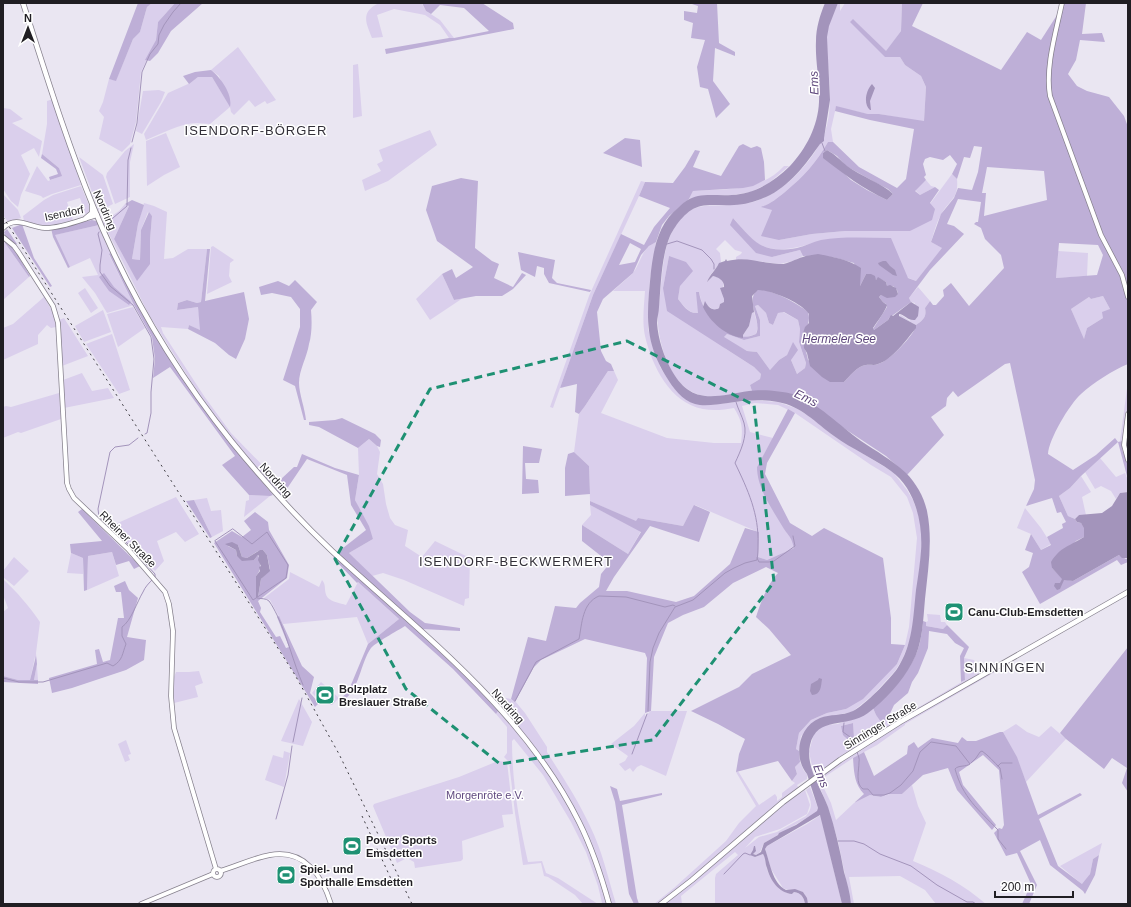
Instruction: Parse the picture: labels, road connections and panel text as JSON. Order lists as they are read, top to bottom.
{
  "streets": {
    "main road": ["Nordring", "Sinninger Straße"],
    "street": ["Isendorf", "Rheiner Straße"]
  },
  "crossings": [
    ["Nordring", "Isendorf"]
  ],
  "districts": ["ISENDORF-BÖRGER", "ISENDORF-BECKWERMERT", "SINNINGEN"],
  "water": ["Ems", "Hermeler See"],
  "parks": ["Morgenröte e.V."],
  "places": {
    "sports": [
      "Canu-Club-Emsdetten",
      "Bolzplatz Breslauer Straße",
      "Power Sports Emsdetten",
      "Spiel- und Sporthalle Emsdetten"
    ]
  },
  "scale_bar": "200 m",
  "north": "top"
}
